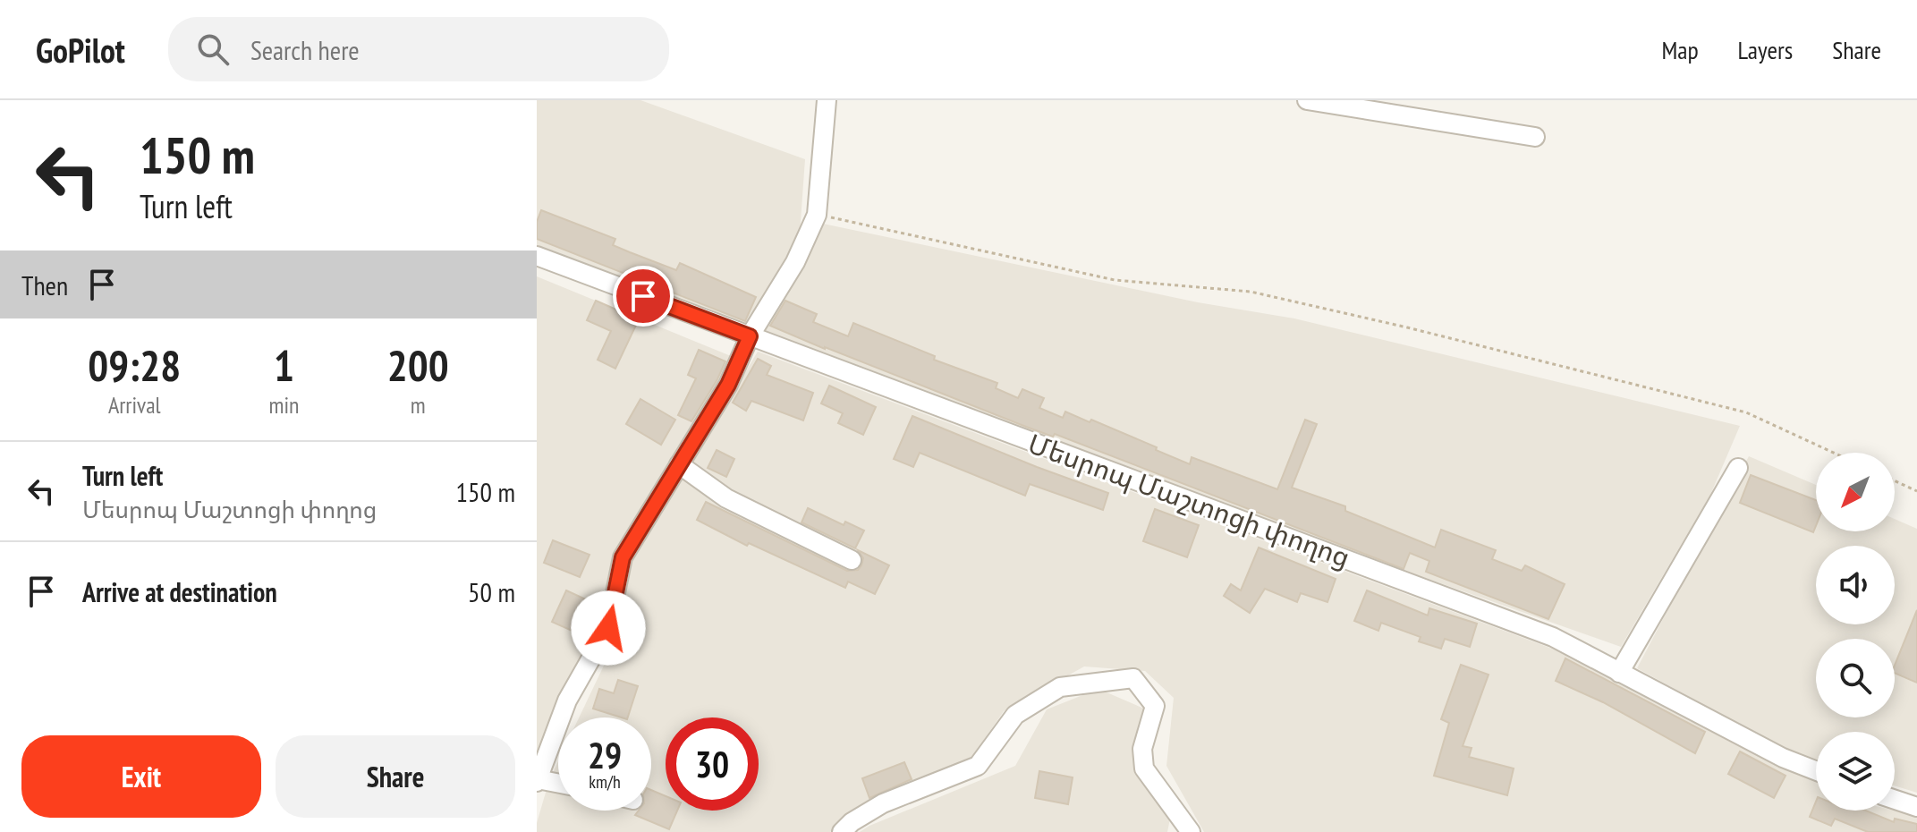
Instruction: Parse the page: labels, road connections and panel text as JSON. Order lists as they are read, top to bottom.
{
  "streets": {
    "street": ["Մեսրոպ Մաշտոցի փողոց"]
  },
  "north": "bottom left",
  "page": {
    "header": "GoPilot",
    "search": "Search here",
    "nav": ["Map", "Layers", "Share"],
    "turn": ["150 m", "Turn left"],
    "then": "Then",
    "eta": [
      "09:28",
      "Arrival",
      "1",
      "min",
      "200",
      "m"
    ],
    "list": [
      {
        "name": "Turn left",
        "note": "Մեսրոպ Մաշտոցի փողոց",
        "value": "150 m"
      },
      {
        "name": "Arrive at destination",
        "value": "50 m"
      }
    ],
    "speed": "29 km/h",
    "limit": "30",
    "buttons": ["Exit", "Share"]
  }
}
